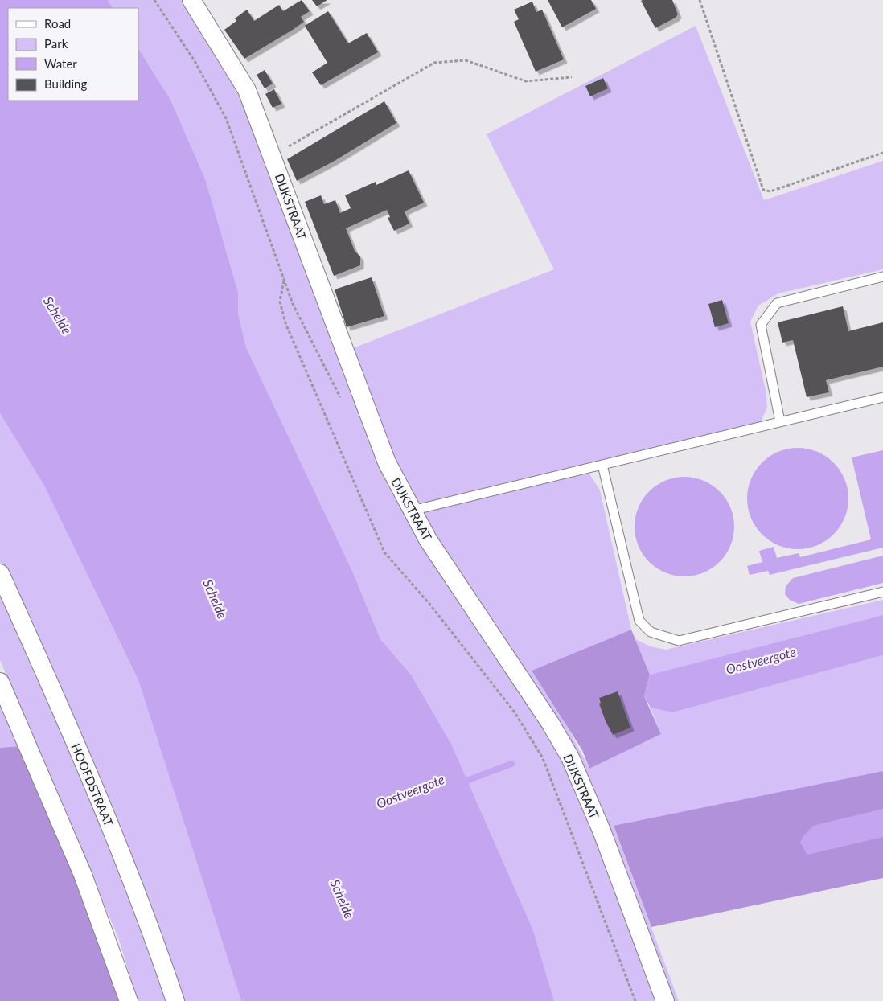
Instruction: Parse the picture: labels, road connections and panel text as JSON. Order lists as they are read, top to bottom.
{
  "streets": {
    "street": ["DIJKSTRAAT", "HOOFDSTRAAT"]
  },
  "water": ["Schelde", "Oostveergote"],
  "legend": [
    "Road",
    "Park",
    "Water",
    "Building"
  ]
}
